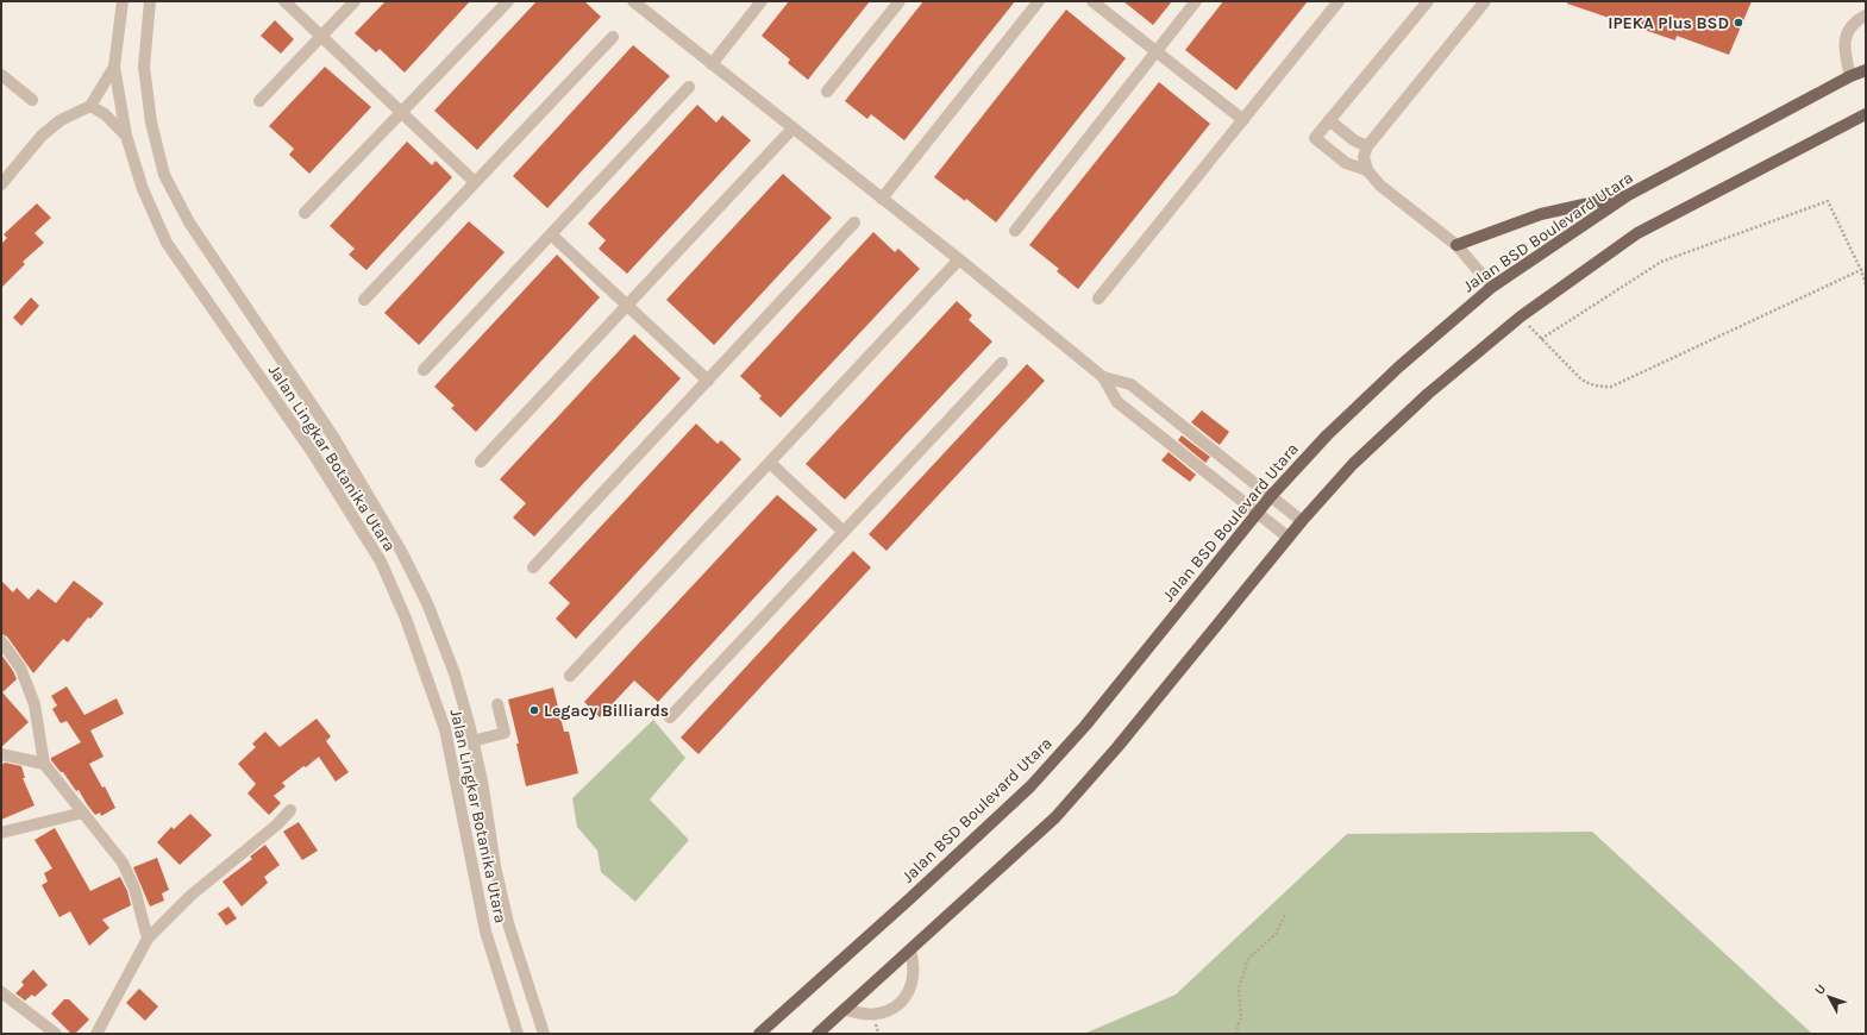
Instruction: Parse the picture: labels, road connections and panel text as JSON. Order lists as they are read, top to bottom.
{
  "streets": {
    "main road": ["Jalan BSD Boulevard Utara"],
    "street": ["Jalan Lingkar Botanika Utara"]
  },
  "places": ["IPEKA Plus BSD", "Legacy Billiards"],
  "north": "top left"
}
